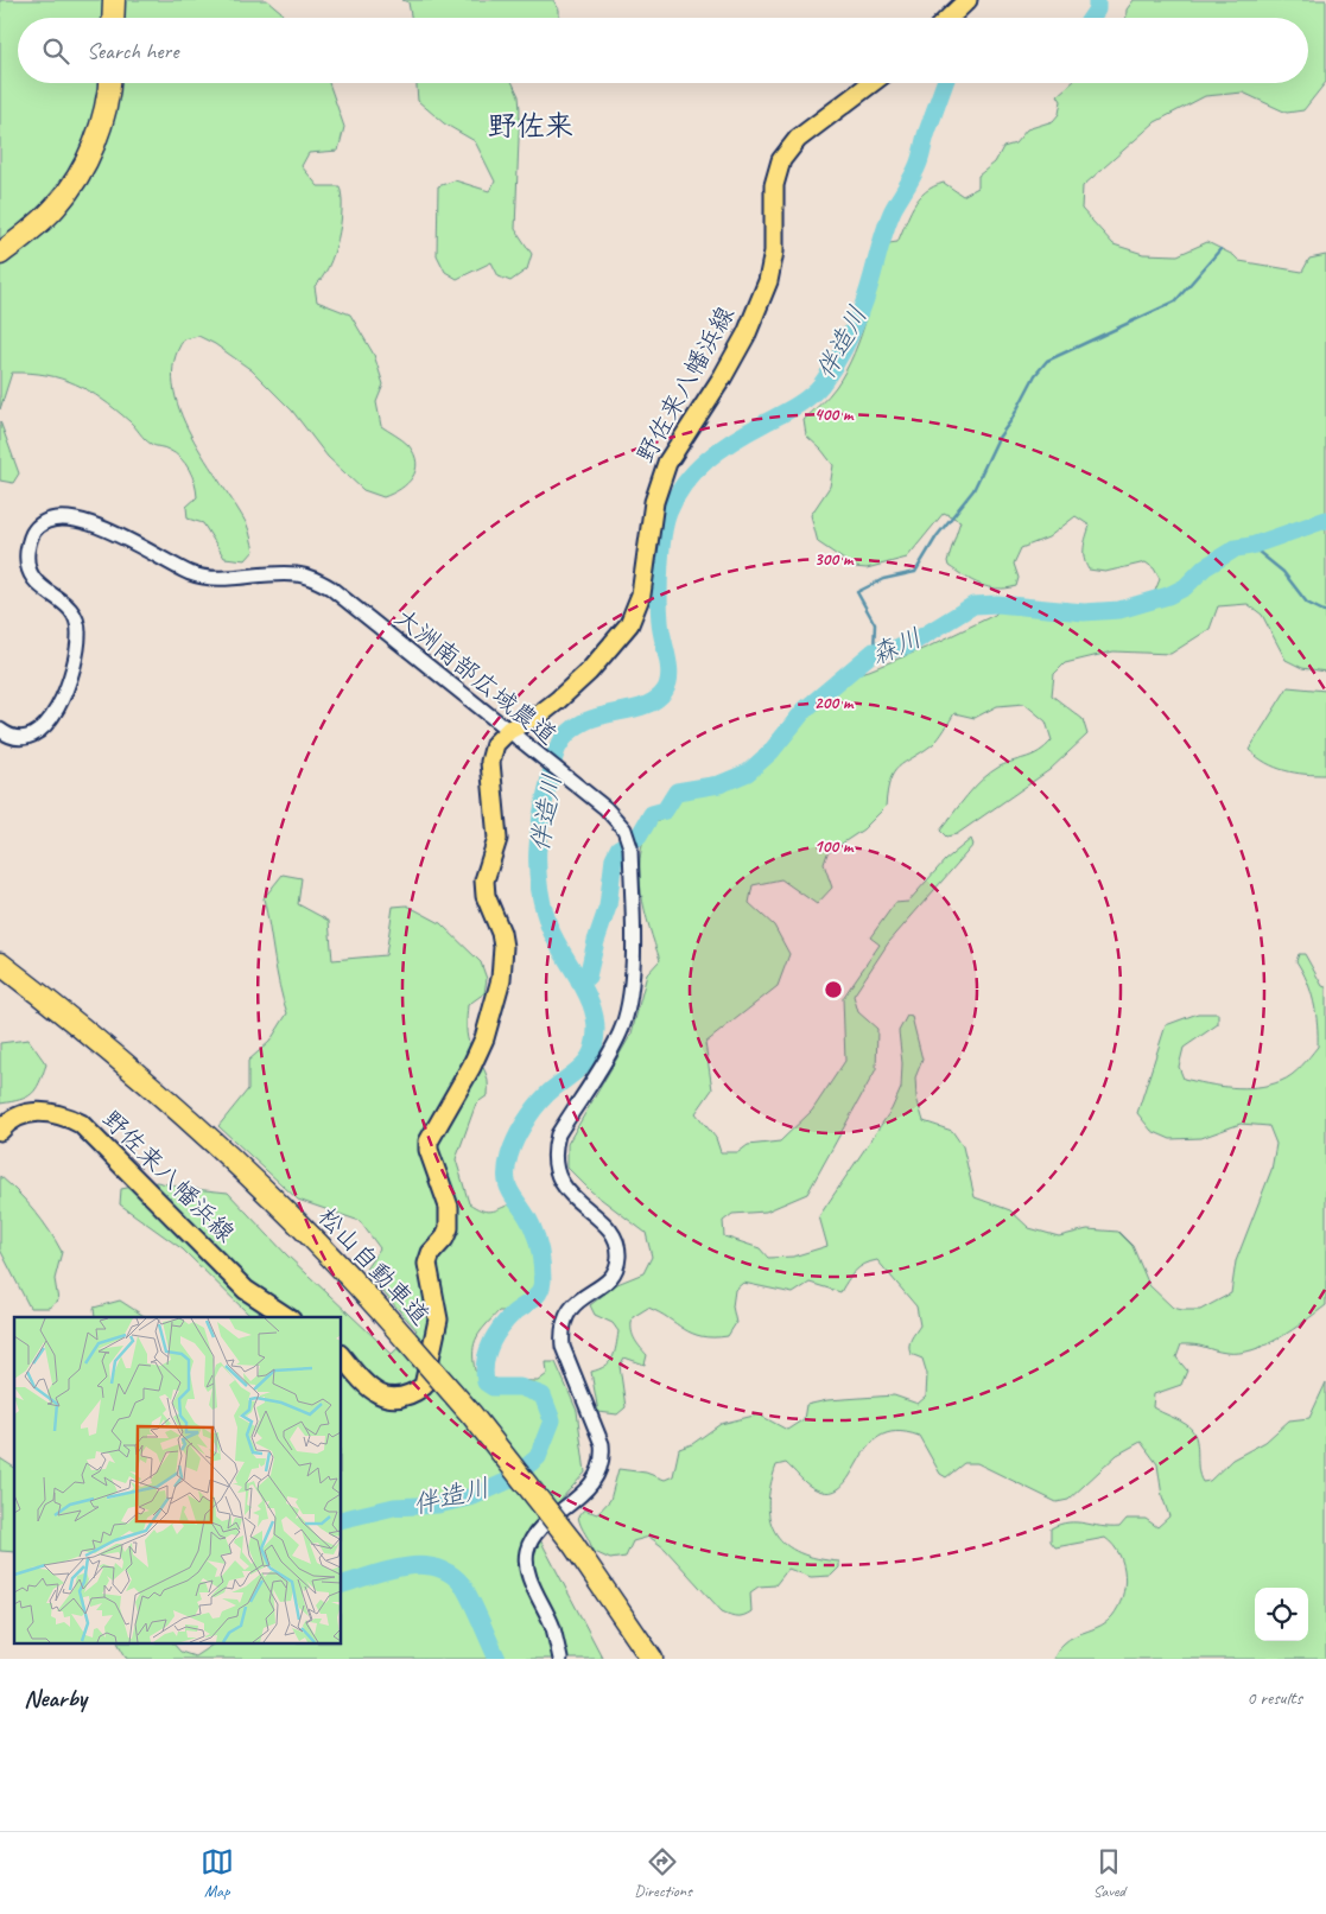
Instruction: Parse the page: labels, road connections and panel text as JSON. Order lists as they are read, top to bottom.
{
  "streets": {
    "highway": ["松山自動車道"],
    "main road": ["野佐来八幡浜線"],
    "street": ["大洲南部広域農道"]
  },
  "crossings": [
    ["野佐来八幡浜線", "大洲南部広域農道"]
  ],
  "districts": ["野佐来"],
  "water": ["伴造川", "森川"],
  "page": {
    "search": "Search here",
    "heading": ["Nearby", "0 results"],
    "nav": ["Map", "Directions", "Saved"]
  },
  "rings": [
    "400 m",
    "300 m",
    "200 m",
    "100 m"
  ]
}
